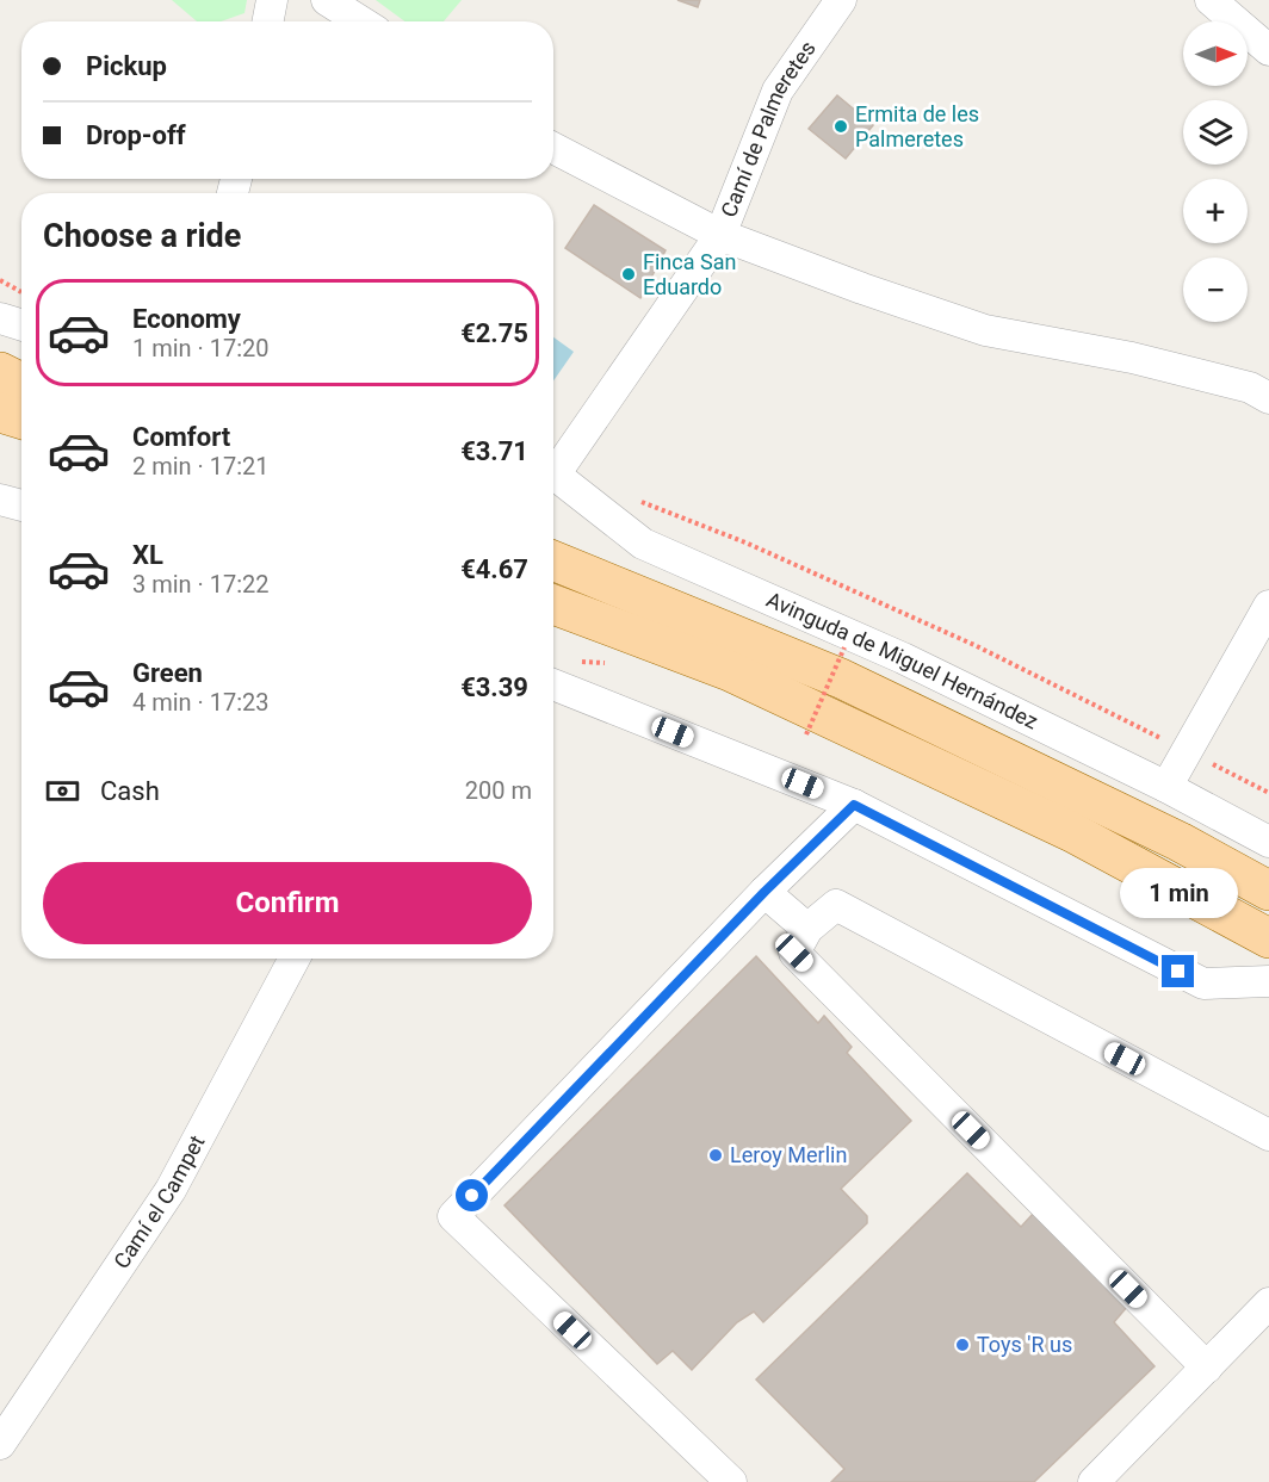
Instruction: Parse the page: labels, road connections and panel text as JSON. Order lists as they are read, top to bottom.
{
  "streets": {
    "street": ["Camí de Palmeretes", "Avinguda de Miguel Hernández", "Camí el Campet"]
  },
  "places": [
    "Ermita de les Palmeretes",
    "Finca San Eduardo",
    "Leroy Merlin",
    "Toys 'R us"
  ],
  "north": "right",
  "page": {
    "map_buttons": ["+", "−"],
    "banner": ["Pickup", "Drop-off"],
    "heading": "Choose a ride",
    "list": [
      {
        "name": "Economy",
        "note": "1 min · 17:20",
        "value": "€2.75"
      },
      {
        "name": "Comfort",
        "note": "2 min · 17:21",
        "value": "€3.71"
      },
      {
        "name": "XL",
        "note": "3 min · 17:22",
        "value": "€4.67"
      },
      {
        "name": "Green",
        "note": "4 min · 17:23",
        "value": "€3.39"
      }
    ],
    "pay": ["Cash", "200 m"],
    "buttons": "Confirm",
    "bubble": "1 min"
  }
}
